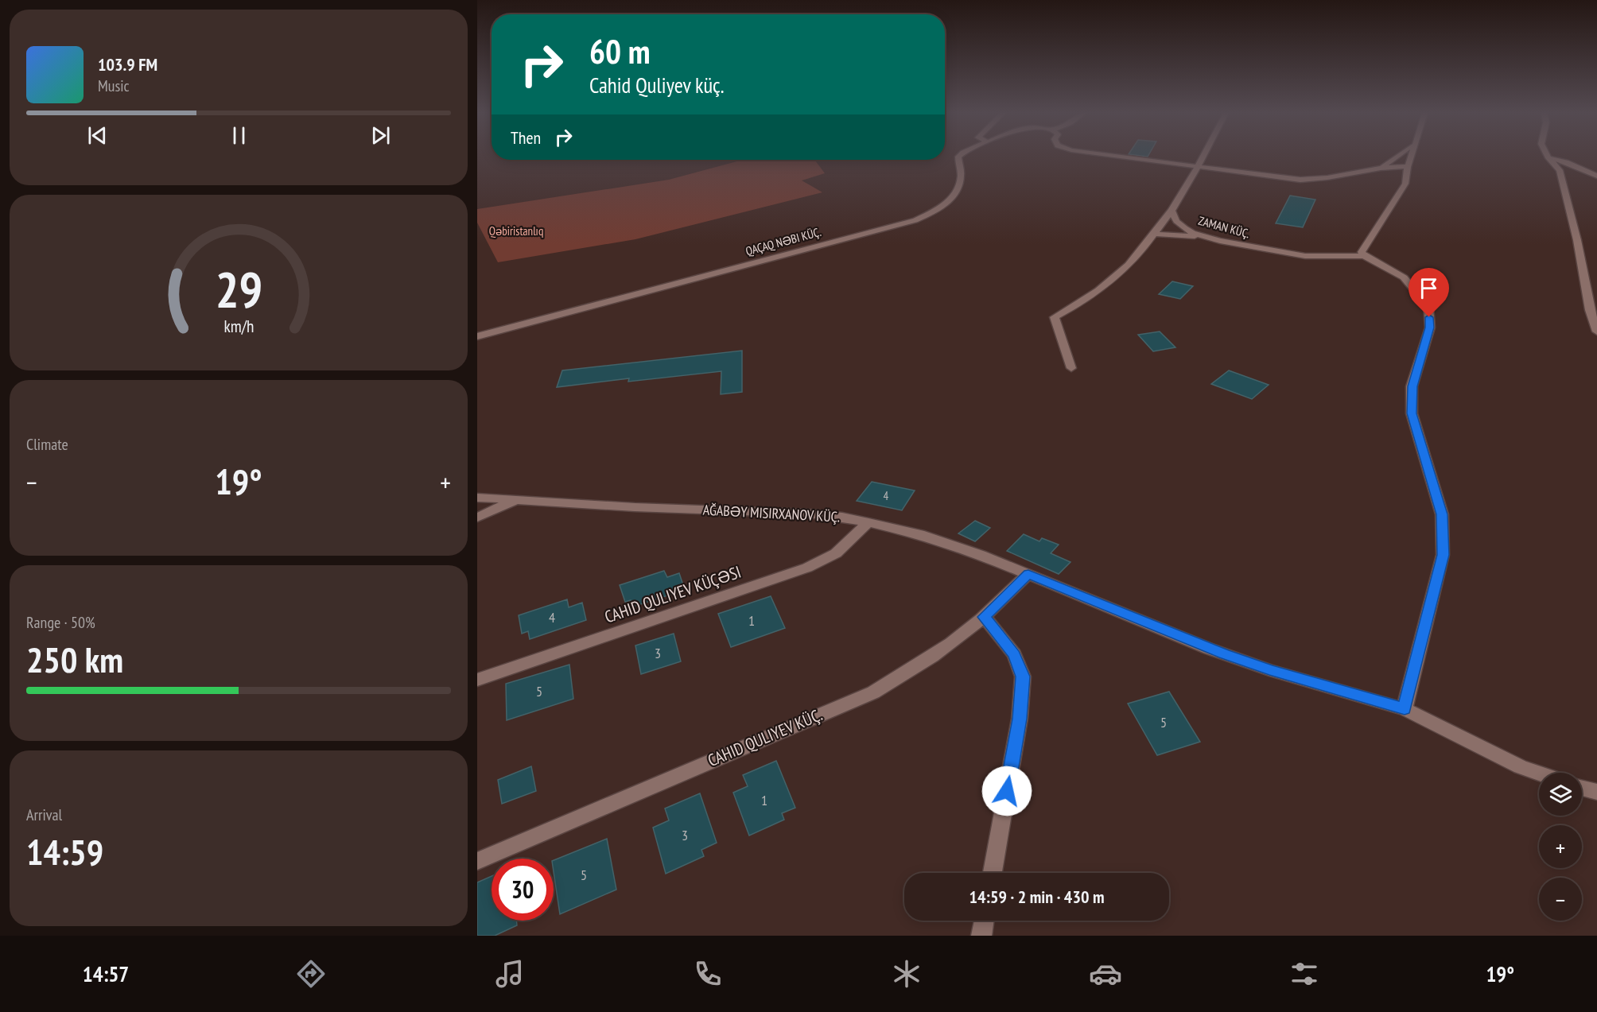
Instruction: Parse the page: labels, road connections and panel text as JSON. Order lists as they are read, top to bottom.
{
  "streets": {
    "street": [
      "ZAMAN KÜÇ.",
      "QAÇAQ NƏBI KÜÇ.",
      "AĞABƏY MISIRXANOV KÜÇ.",
      "CAHID QULIYEV KÜÇƏSI",
      "CAHID QULIYEV KÜÇ."
    ]
  },
  "crossings": [
    ["AĞABƏY MISIRXANOV KÜÇ.", "CAHID QULIYEV KÜÇƏSI"],
    ["AĞABƏY MISIRXANOV KÜÇ.", "CAHID QULIYEV KÜÇ."]
  ],
  "parks": ["Qəbiristanlıq"],
  "house_numbers": [
    "4",
    "4",
    "1",
    "3",
    "5",
    "5",
    "1",
    "3",
    "5"
  ],
  "page": {
    "turn": ["60 m", "Cahid Quliyev küç."],
    "song": ["103.9 FM", "Music"],
    "then": "Then",
    "tile": [
      "Climate",
      ["Range · 50%", "250 km"],
      ["Arrival", "14:59"]
    ],
    "heat": ["−", "19°", "+"],
    "map_buttons": ["+", "−"],
    "limit": "30",
    "trip": "14:59 · 2 min · 430 m",
    "tabs": ["14:57", "19°"],
    "gauge": ["29", "km/h"]
  }
}
